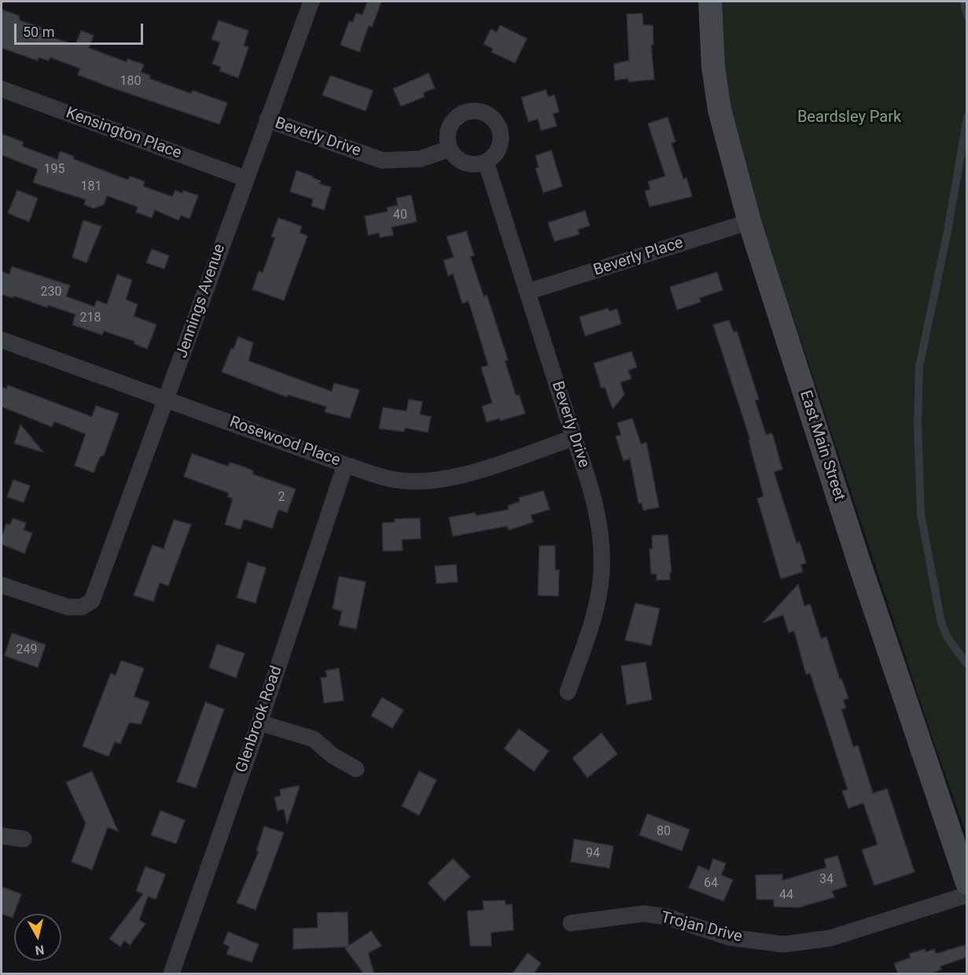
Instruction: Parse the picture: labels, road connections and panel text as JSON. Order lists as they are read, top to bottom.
{
  "streets": {
    "main road": ["East Main Street"],
    "street": [
      "Kensington Place",
      "Beverly Drive",
      "Beverly Place",
      "Jennings Avenue",
      "Rosewood Place",
      "Glenbrook Road",
      "Trojan Drive"
    ]
  },
  "crossings": [
    ["Kensington Place", "Jennings Avenue"],
    ["Beverly Drive", "Beverly Place"],
    ["Beverly Drive", "Jennings Avenue"],
    ["Beverly Drive", "Rosewood Place"],
    ["Beverly Place", "East Main Street"],
    ["Jennings Avenue", "Rosewood Place"],
    ["Rosewood Place", "Glenbrook Road"]
  ],
  "parks": ["Beardsley Park"],
  "house_numbers": [
    "180",
    "195",
    "181",
    "40",
    "230",
    "218",
    "2",
    "249",
    "80",
    "94",
    "34",
    "64",
    "44"
  ],
  "scale_bar": "50 m",
  "north": "bottom"
}
